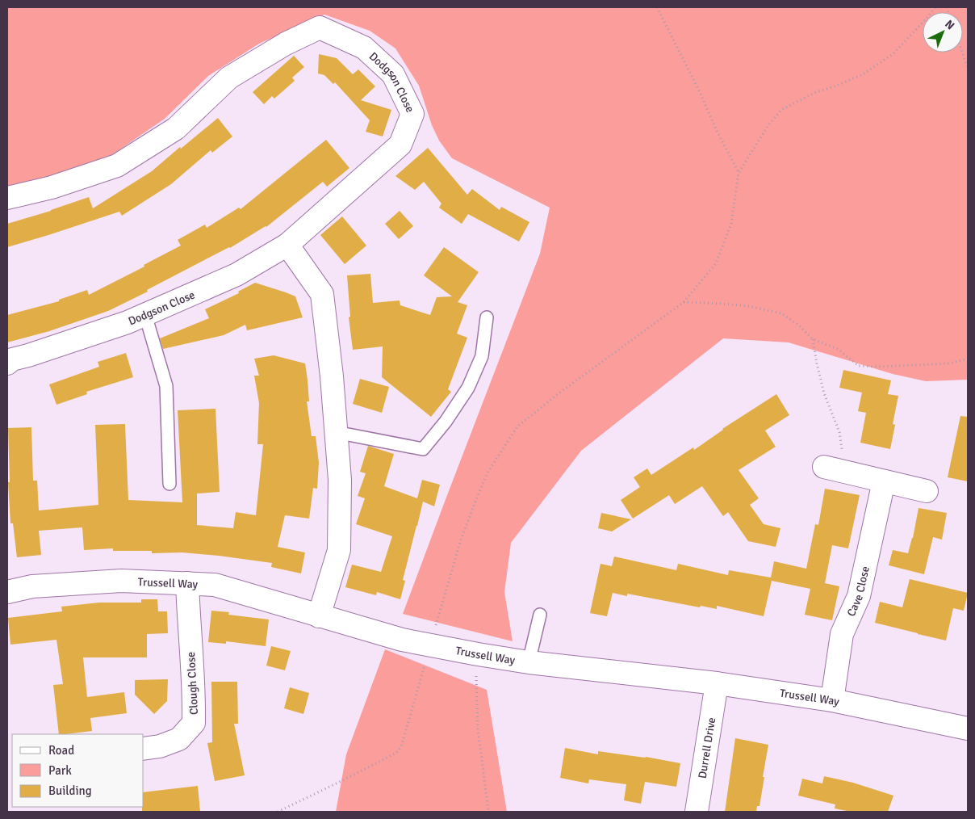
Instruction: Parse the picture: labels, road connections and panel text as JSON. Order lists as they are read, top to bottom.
{
  "streets": {
    "street": [
      "Dodgson Close",
      "Trussell Way",
      "Cave Close",
      "Clough Close",
      "Durrell Drive"
    ]
  },
  "crossings": [
    ["Trussell Way", "Cave Close"],
    ["Trussell Way", "Clough Close"],
    ["Trussell Way", "Durrell Drive"]
  ],
  "legend": ["Road", "Park", "Building"],
  "north": "top right"
}
